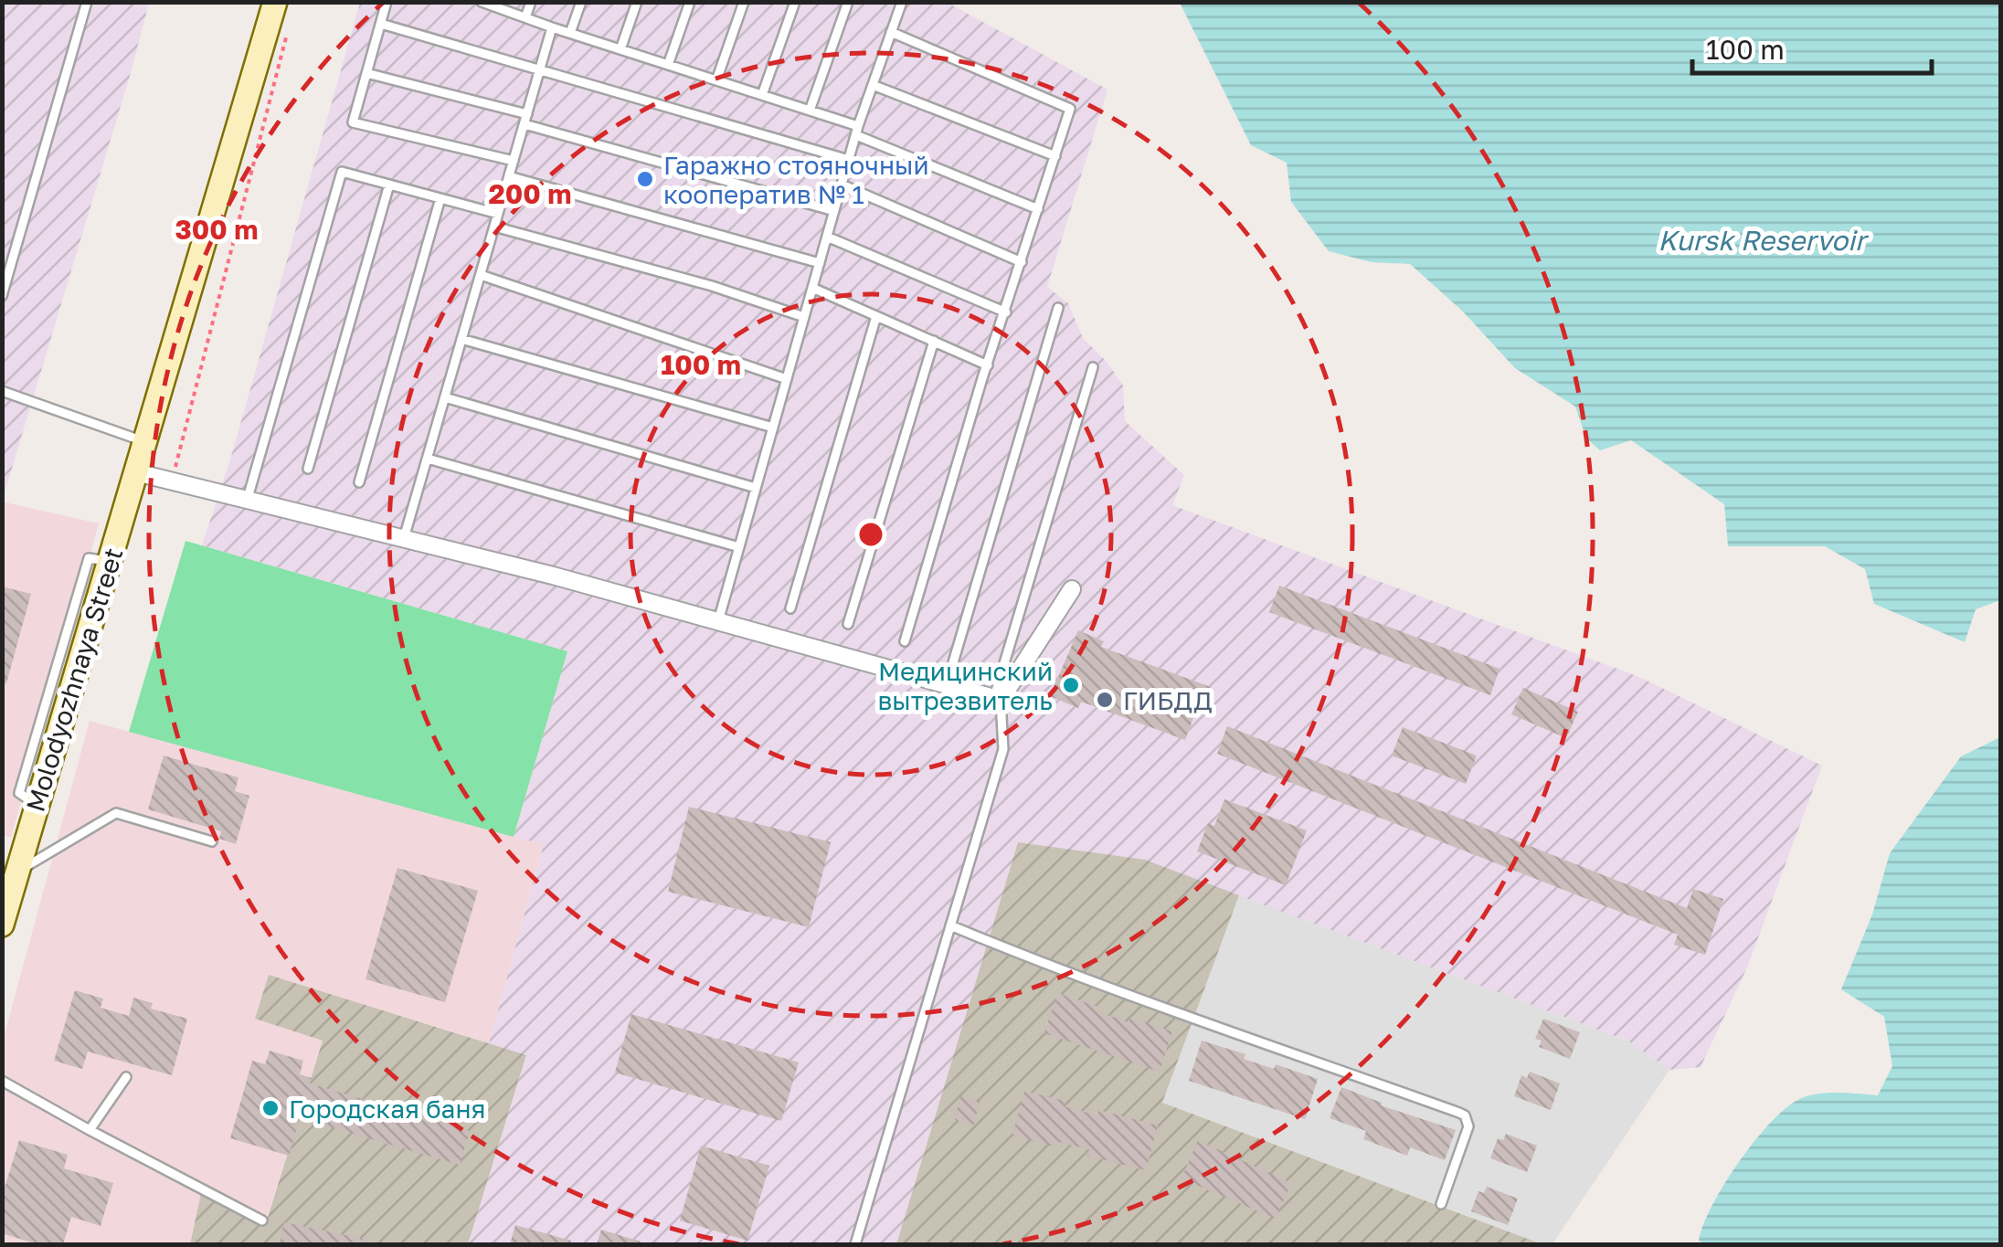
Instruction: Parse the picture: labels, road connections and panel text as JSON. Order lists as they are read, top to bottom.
{
  "streets": {
    "main road": ["Molodyozhnaya Street"]
  },
  "water": ["Kursk Reservoir"],
  "places": [
    "Гаражно стояночный кооператив № 1",
    "Медицинский вытрезвитель",
    "ГИБДД",
    "Городская баня"
  ],
  "scale_bar": "100 m",
  "rings": ["200 m", "300 m", "100 m"]
}
